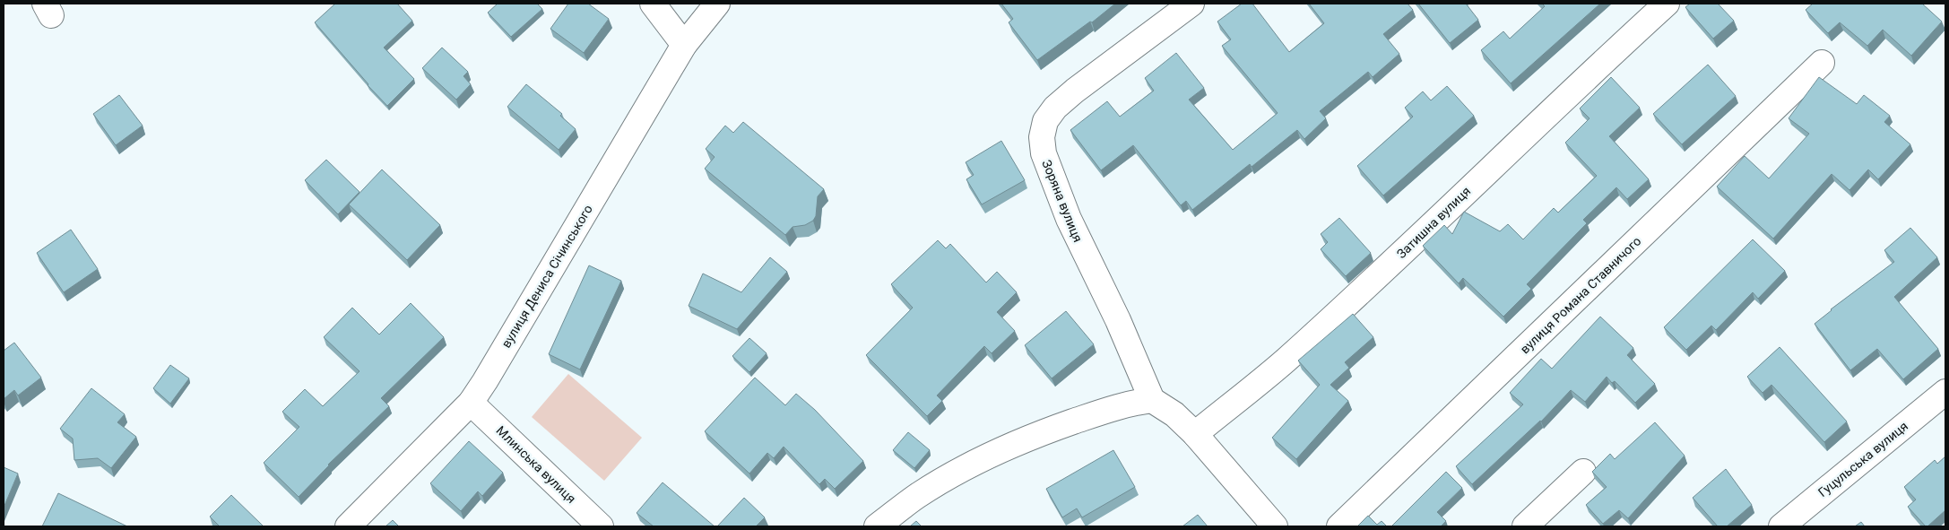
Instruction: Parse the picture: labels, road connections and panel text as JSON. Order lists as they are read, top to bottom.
{
  "streets": {
    "street": [
      "Зоряна вулиця",
      "Затишна вулиця",
      "вулиця Дениса Січинського",
      "вулиця Романа Ставничого",
      "Гуцульська вулиця",
      "Млинська вулиця"
    ]
  },
  "crossings": [
    ["вулиця Дениса Січинського", "Млинська вулиця"]
  ]
}
